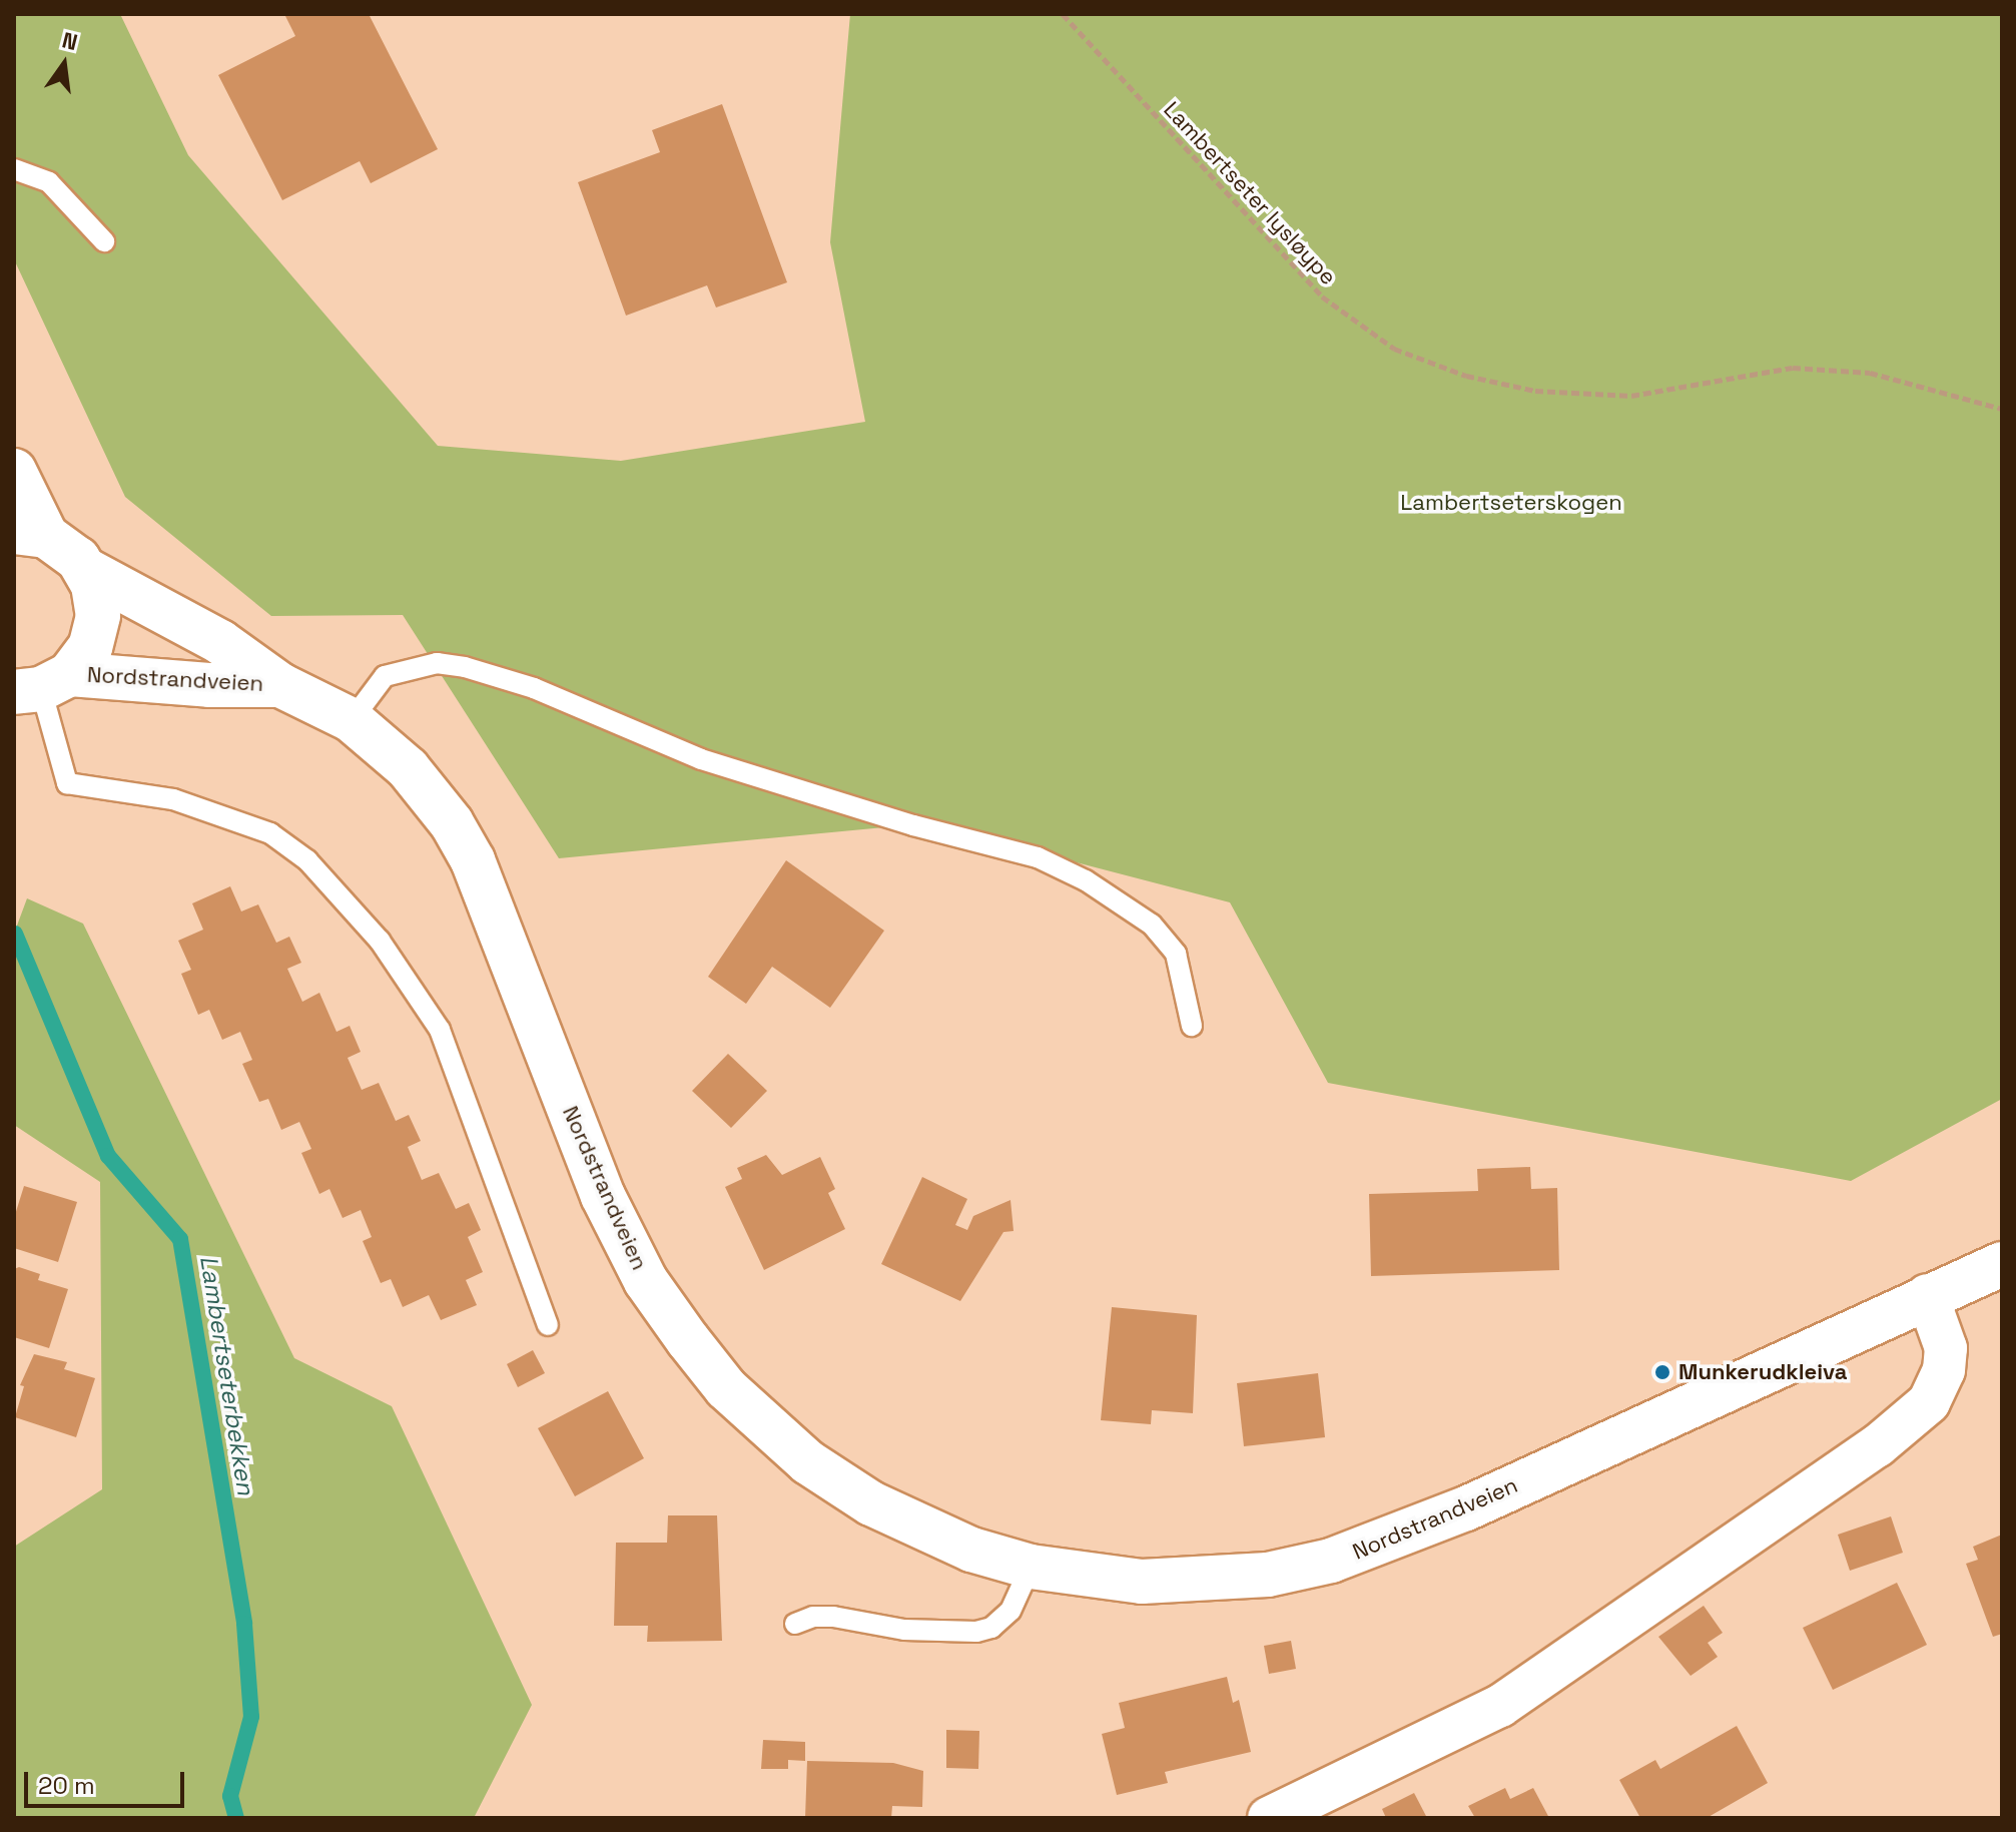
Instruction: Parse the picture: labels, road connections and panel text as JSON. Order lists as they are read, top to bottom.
{
  "streets": {
    "main road": ["Nordstrandveien"],
    "path": ["Lambertseter lysløype"]
  },
  "water": ["Lambertseterbekken"],
  "parks": ["Lambertseterskogen"],
  "places": ["Munkerudkleiva"],
  "scale_bar": "20 m",
  "north": "top"
}
